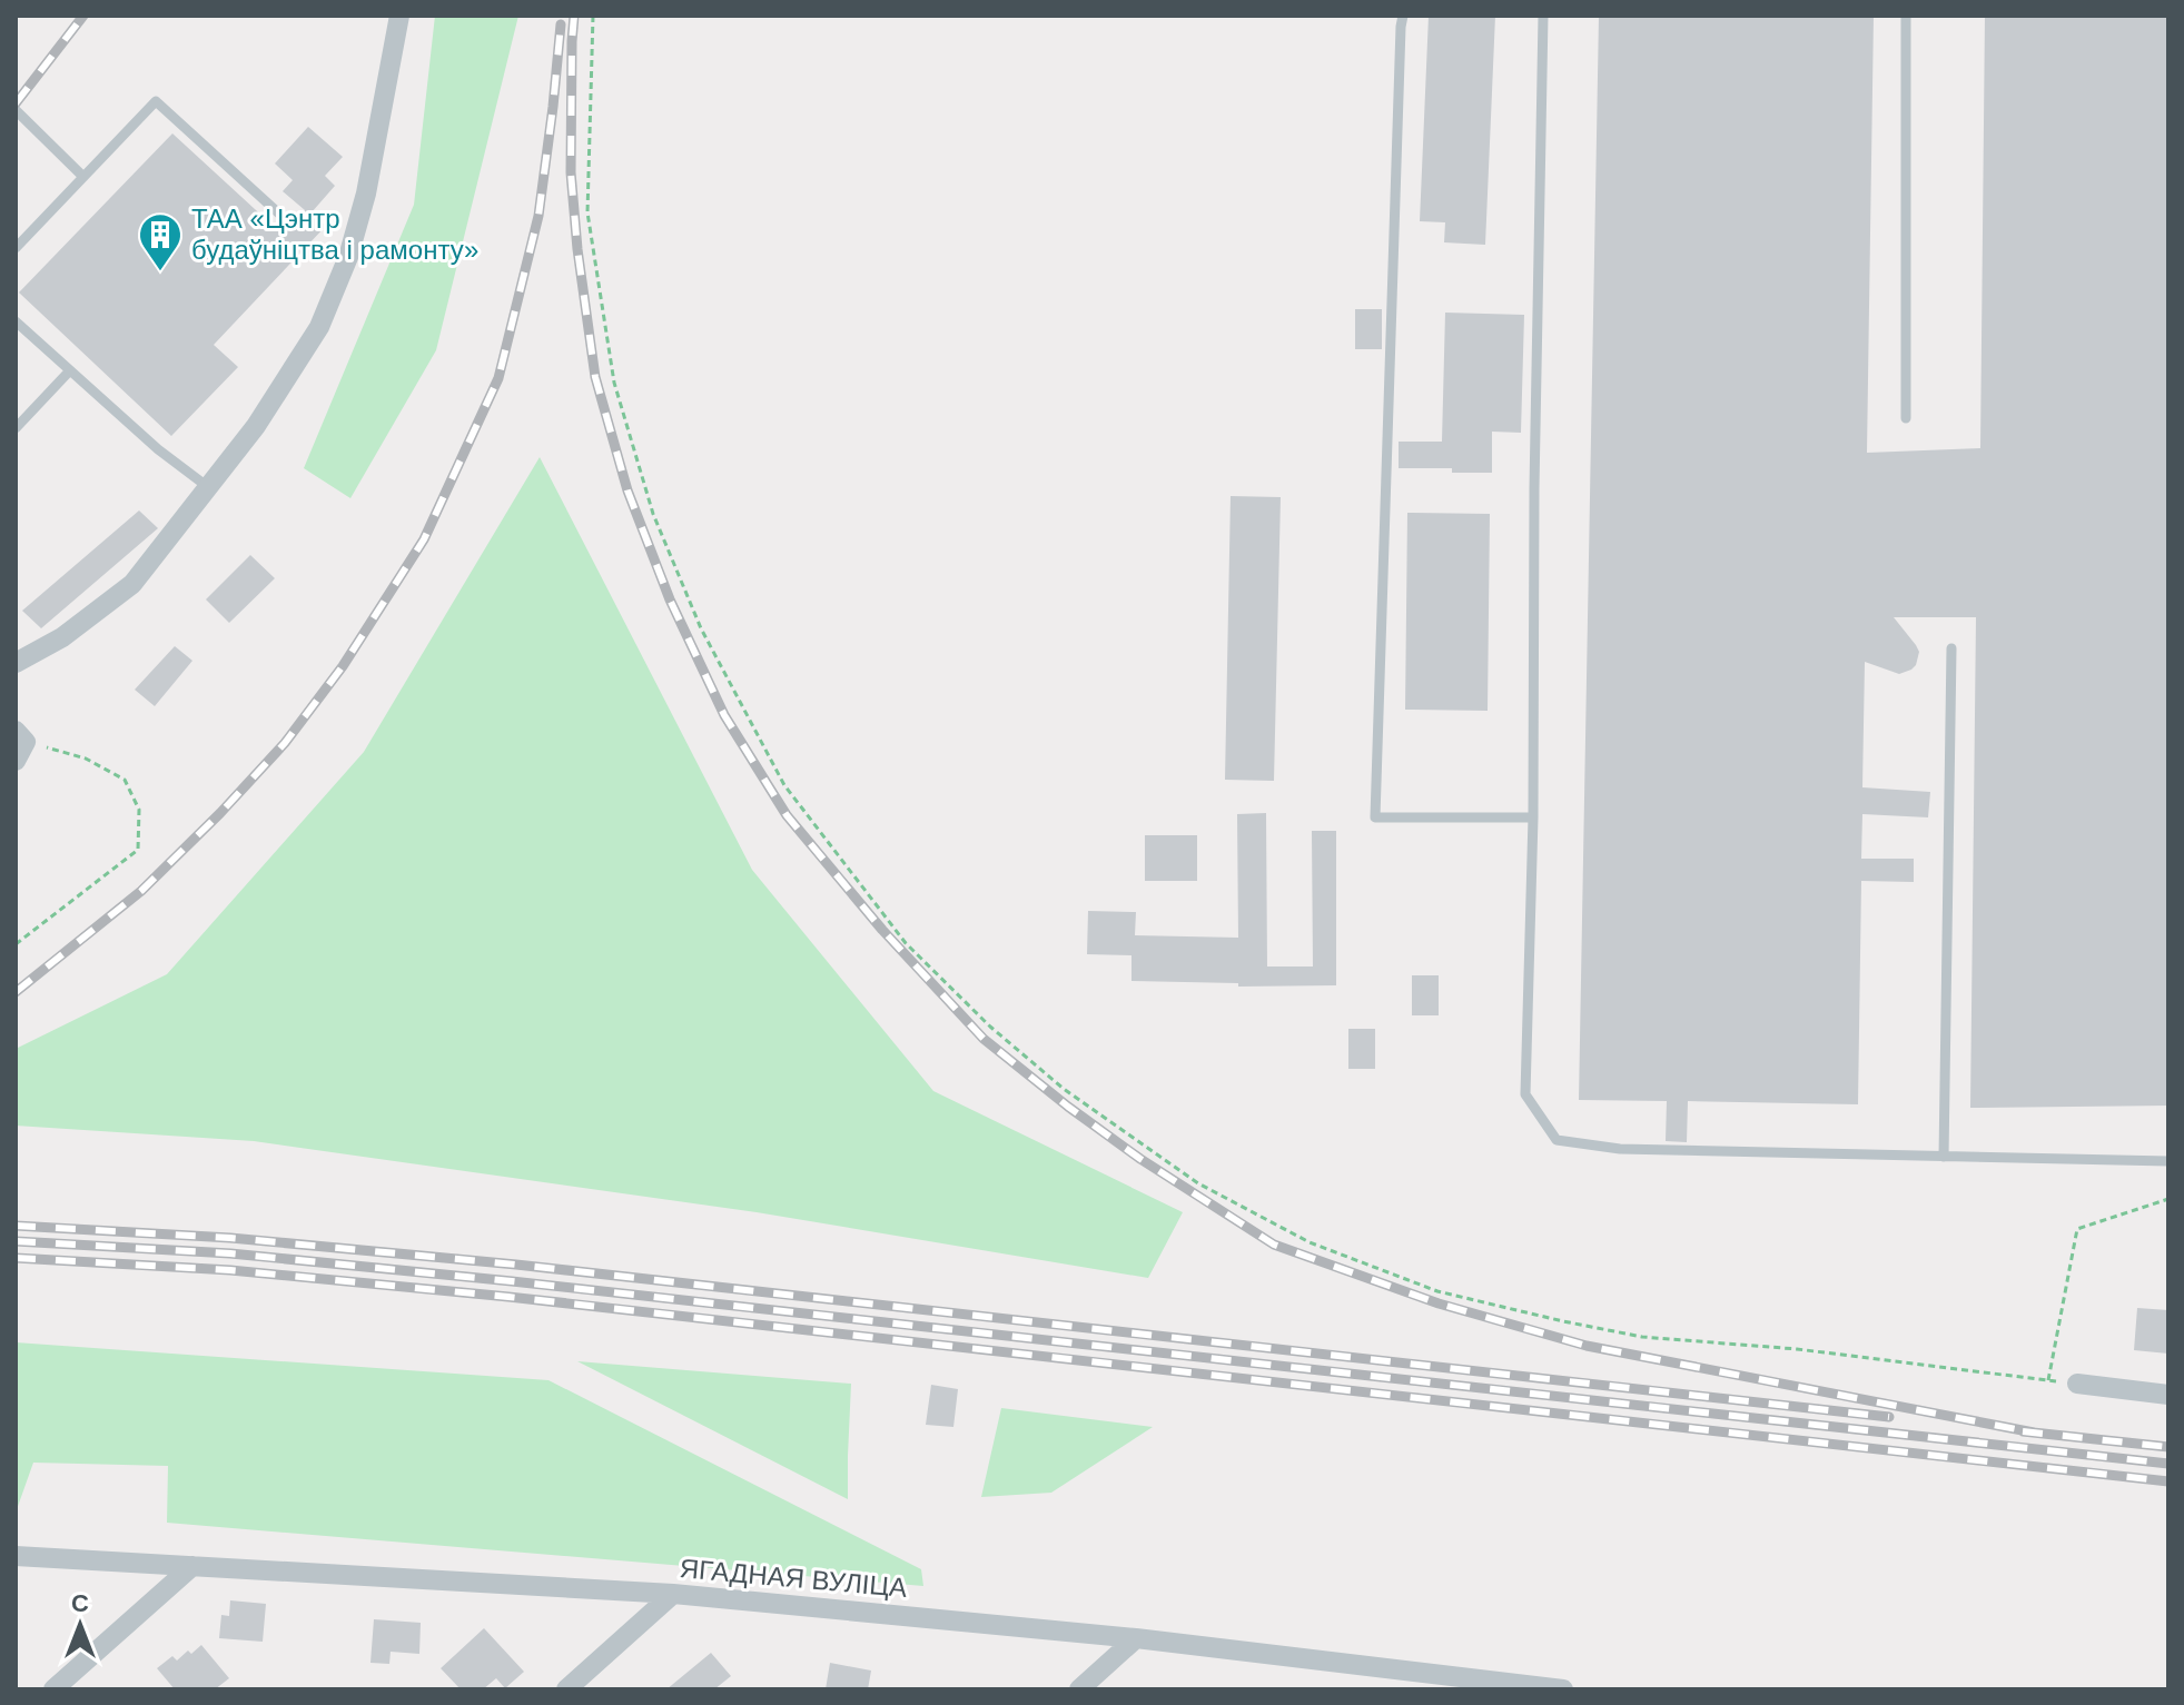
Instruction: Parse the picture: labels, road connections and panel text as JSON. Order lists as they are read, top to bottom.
{
  "streets": {
    "street": ["ЯГАДНАЯ ВУЛІЦА"]
  },
  "places": {
    "building": ["ТАА «Цэнтр будаўніцтва і рамонту»"]
  },
  "north": "top"
}
